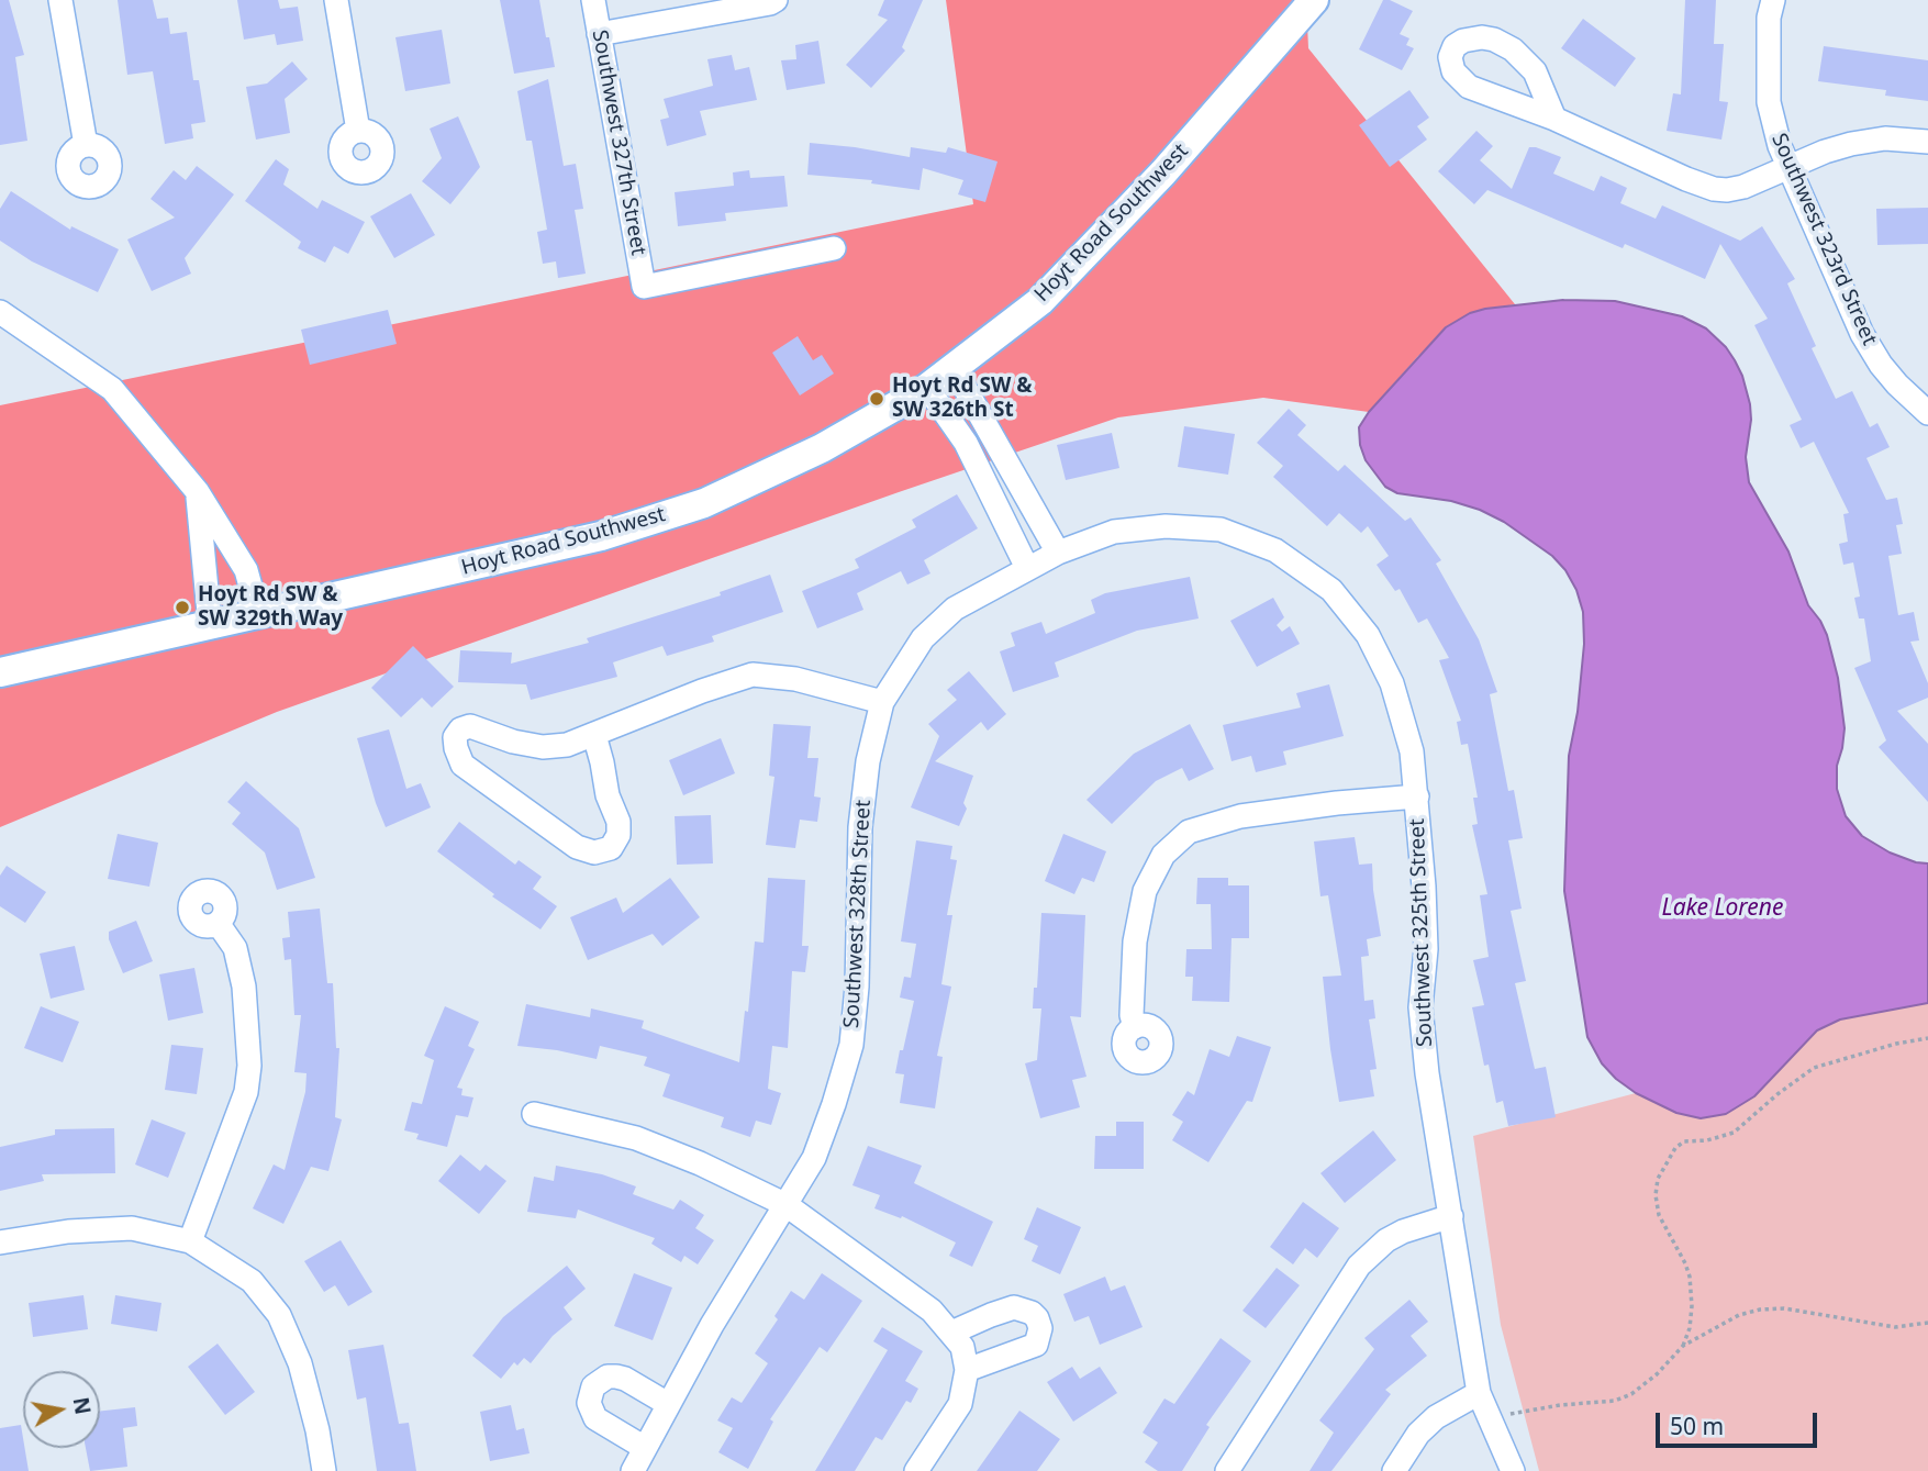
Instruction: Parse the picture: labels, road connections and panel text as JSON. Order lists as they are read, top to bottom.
{
  "streets": {
    "main road": ["Hoyt Road Southwest"],
    "street": [
      "Southwest 327th Street",
      "Southwest 323rd Street",
      "Southwest 328th Street",
      "Southwest 325th Street"
    ]
  },
  "crossings": [
    ["Southwest 328th Street", "Southwest 325th Street"]
  ],
  "water": ["Lake Lorene"],
  "places": ["Hoyt Rd SW & SW 326th St", "Hoyt Rd SW & SW 329th Way"],
  "scale_bar": "50 m",
  "north": "right"
}
